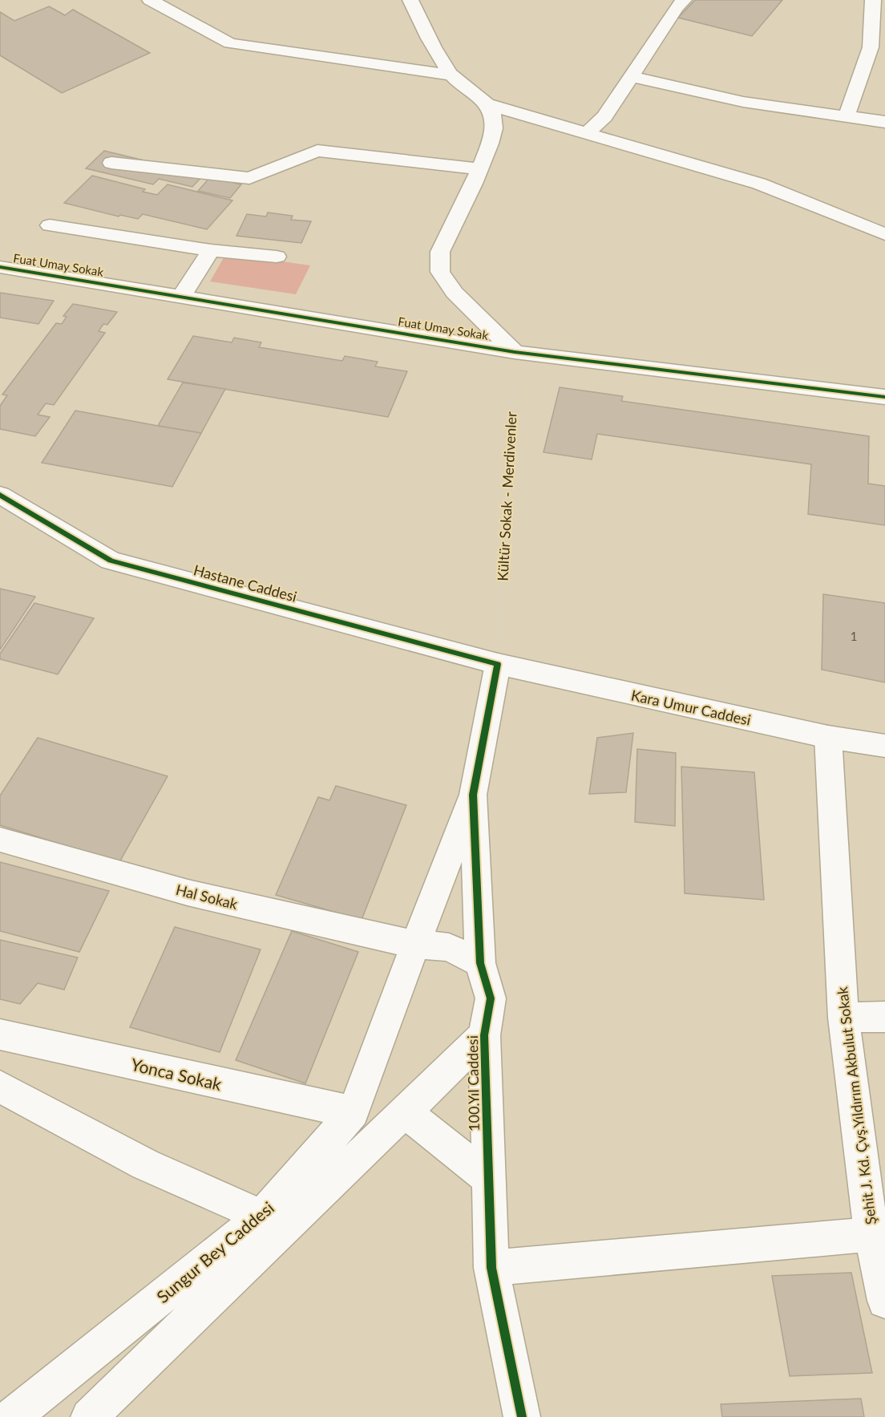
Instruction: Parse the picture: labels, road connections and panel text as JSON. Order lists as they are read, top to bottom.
{
  "streets": {
    "street": [
      "Fuat Umay Sokak",
      "Hastane Caddesi",
      "Kara Umur Caddesi",
      "Hal Sokak",
      "Yonca Sokak",
      "100.Yıl Caddesi",
      "Şehit J. Kd. Çvş.Yıldırım Akbulut Sokak",
      "Sungur Bey Caddesi"
    ],
    "path": ["Kültür Sokak - Merdivenler"]
  },
  "crossings": [
    ["Fuat Umay Sokak", "Kültür Sokak - Merdivenler"],
    ["Kültür Sokak - Merdivenler", "Hastane Caddesi"],
    ["Kültür Sokak - Merdivenler", "Kara Umur Caddesi"],
    ["Kültür Sokak - Merdivenler", "100.Yıl Caddesi"],
    ["Hastane Caddesi", "Kara Umur Caddesi"],
    ["Hastane Caddesi", "100.Yıl Caddesi"],
    ["Kara Umur Caddesi", "100.Yıl Caddesi"],
    ["Kara Umur Caddesi", "Şehit J. Kd. Çvş.Yıldırım Akbulut Sokak"],
    ["Hal Sokak", "100.Yıl Caddesi"],
    ["Hal Sokak", "Sungur Bey Caddesi"],
    ["Yonca Sokak", "Sungur Bey Caddesi"],
    ["100.Yıl Caddesi", "Sungur Bey Caddesi"]
  ],
  "house_numbers": ["1"]
}
